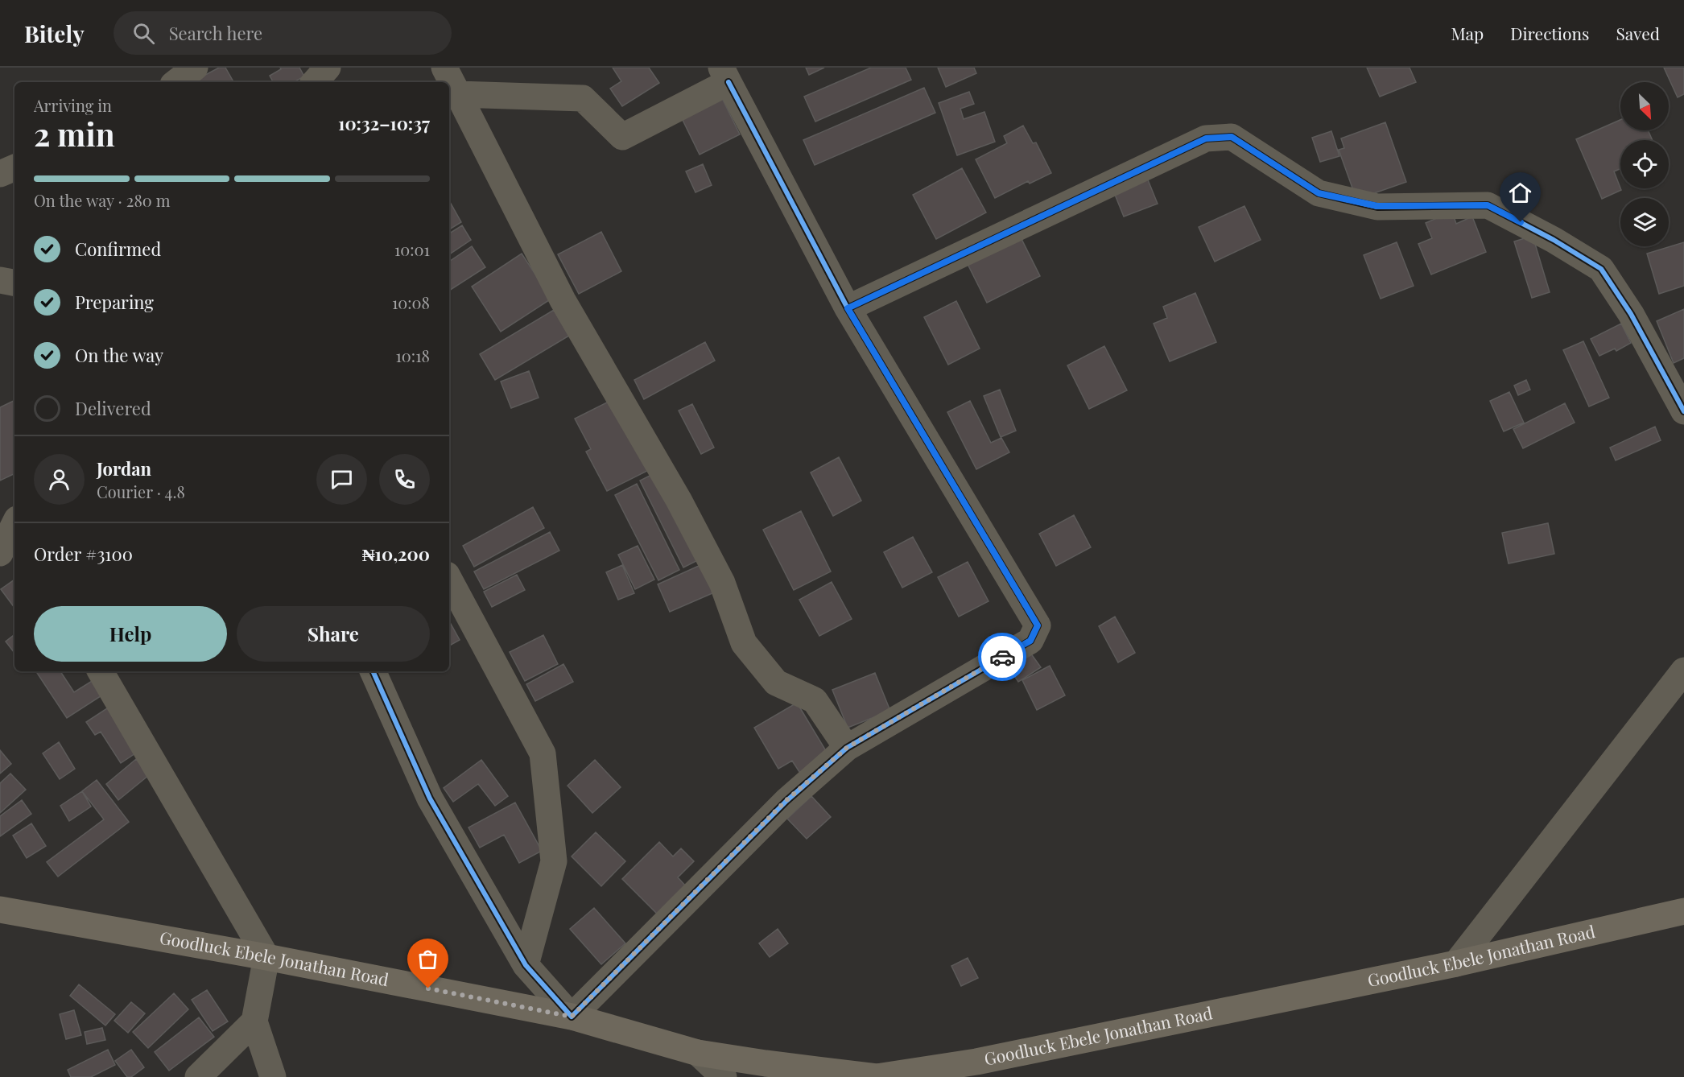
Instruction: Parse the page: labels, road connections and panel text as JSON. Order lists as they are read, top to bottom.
{
  "streets": {
    "main road": ["Goodluck Ebele Jonathan Road"]
  },
  "north": "bottom right",
  "page": {
    "header": "Bitely",
    "search": "Search here",
    "nav": ["Map", "Directions", "Saved"],
    "heading": ["2 min", "Arriving in", "10:32–10:37"],
    "panel": [
      "Jordan",
      "Courier · 4.8",
      "Order #3100",
      "₦10,200"
    ],
    "bar": "On the way · 280 m",
    "list": [
      ["Confirmed", "10:01"],
      ["Preparing", "10:08"],
      ["On the way", "10:18"],
      "Delivered"
    ],
    "buttons": ["Help", "Share"]
  }
}
